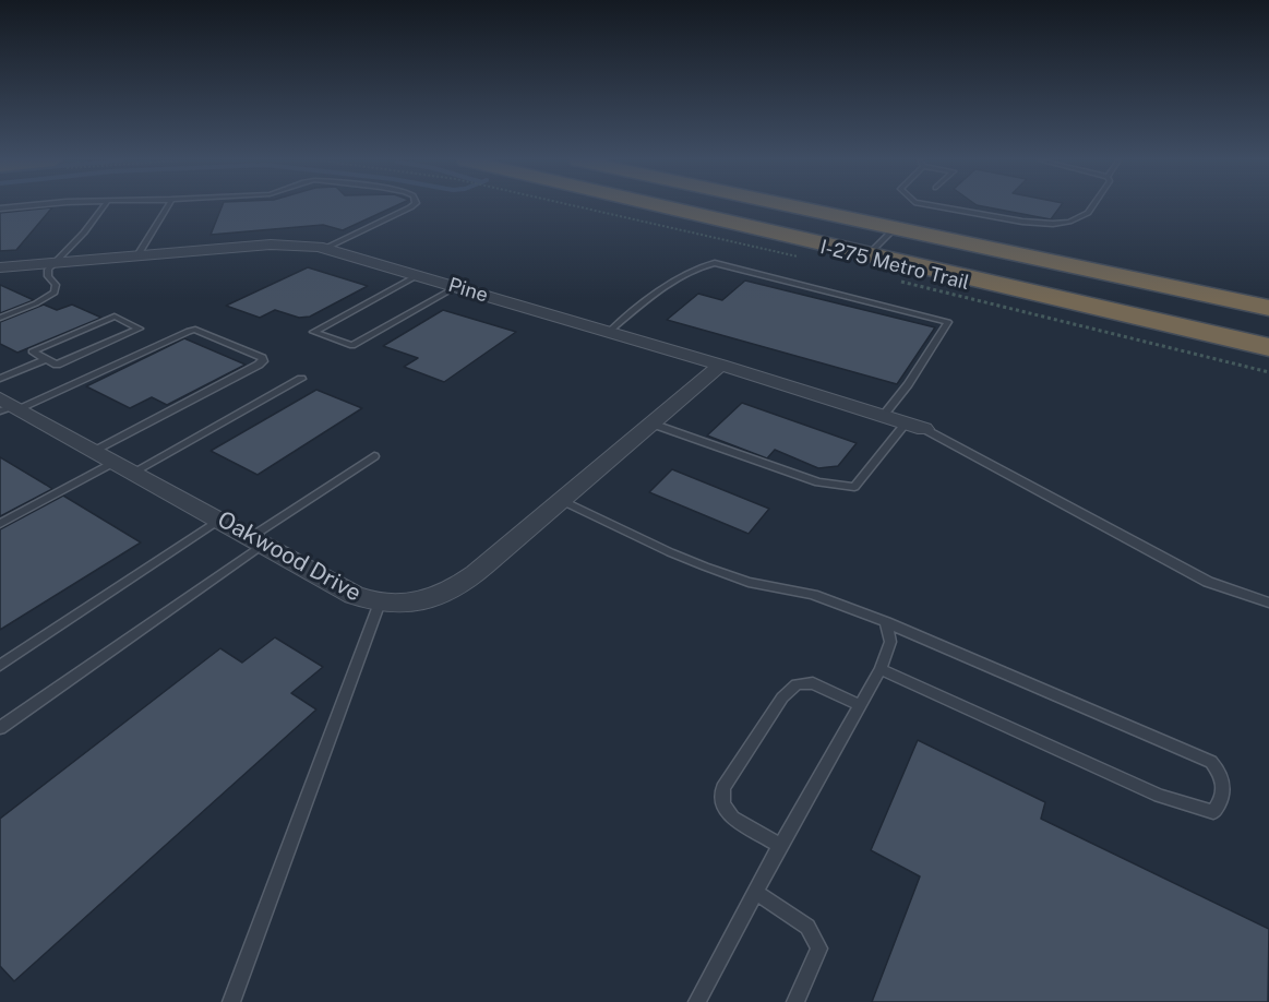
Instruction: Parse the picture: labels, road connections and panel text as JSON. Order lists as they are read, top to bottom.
{
  "streets": {
    "street": ["Pine", "Oakwood Drive"],
    "path": ["I-275 Metro Trail"]
  },
  "crossings": [
    ["Pine", "Oakwood Drive"]
  ]
}
